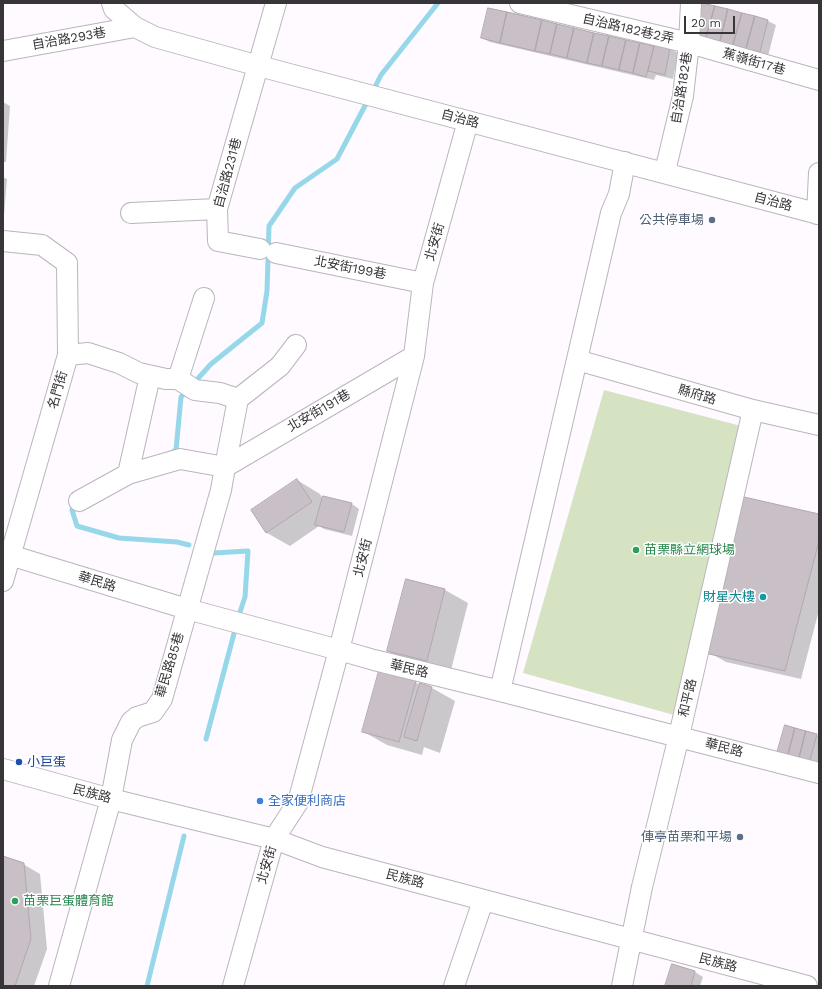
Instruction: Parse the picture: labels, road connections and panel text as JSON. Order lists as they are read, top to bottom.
{
  "streets": {
    "street": [
      "自治路182巷2弄",
      "自治路293巷",
      "蕉嶺街17巷",
      "自治路182巷",
      "自治路",
      "自治路231巷",
      "北安街",
      "北安街199巷",
      "名門街",
      "縣府路",
      "北安街191巷",
      "華民路",
      "華民路85巷",
      "和平路",
      "民族路"
    ]
  },
  "crossings": [
    ["自治路182巷2弄", "蕉嶺街17巷"],
    ["自治路182巷2弄", "自治路182巷"],
    ["自治路293巷", "自治路"],
    ["蕉嶺街17巷", "自治路182巷"],
    ["自治路182巷", "自治路"],
    ["自治路", "自治路231巷"],
    ["自治路", "北安街"],
    ["自治路231巷", "北安街199巷"],
    ["北安街", "北安街199巷"],
    ["北安街", "北安街191巷"],
    ["北安街", "華民路"],
    ["北安街", "民族路"],
    ["名門街", "華民路"],
    ["縣府路", "和平路"],
    ["華民路", "華民路85巷"],
    ["華民路", "和平路"],
    ["華民路85巷", "民族路"],
    ["和平路", "民族路"]
  ],
  "places": [
    "公共停車場",
    "苗栗縣立網球場",
    "財星大樓",
    "小巨蛋",
    "全家便利商店",
    "俥亭苗栗和平場",
    "苗栗巨蛋體育館"
  ],
  "scale_bar": "20 m"
}
